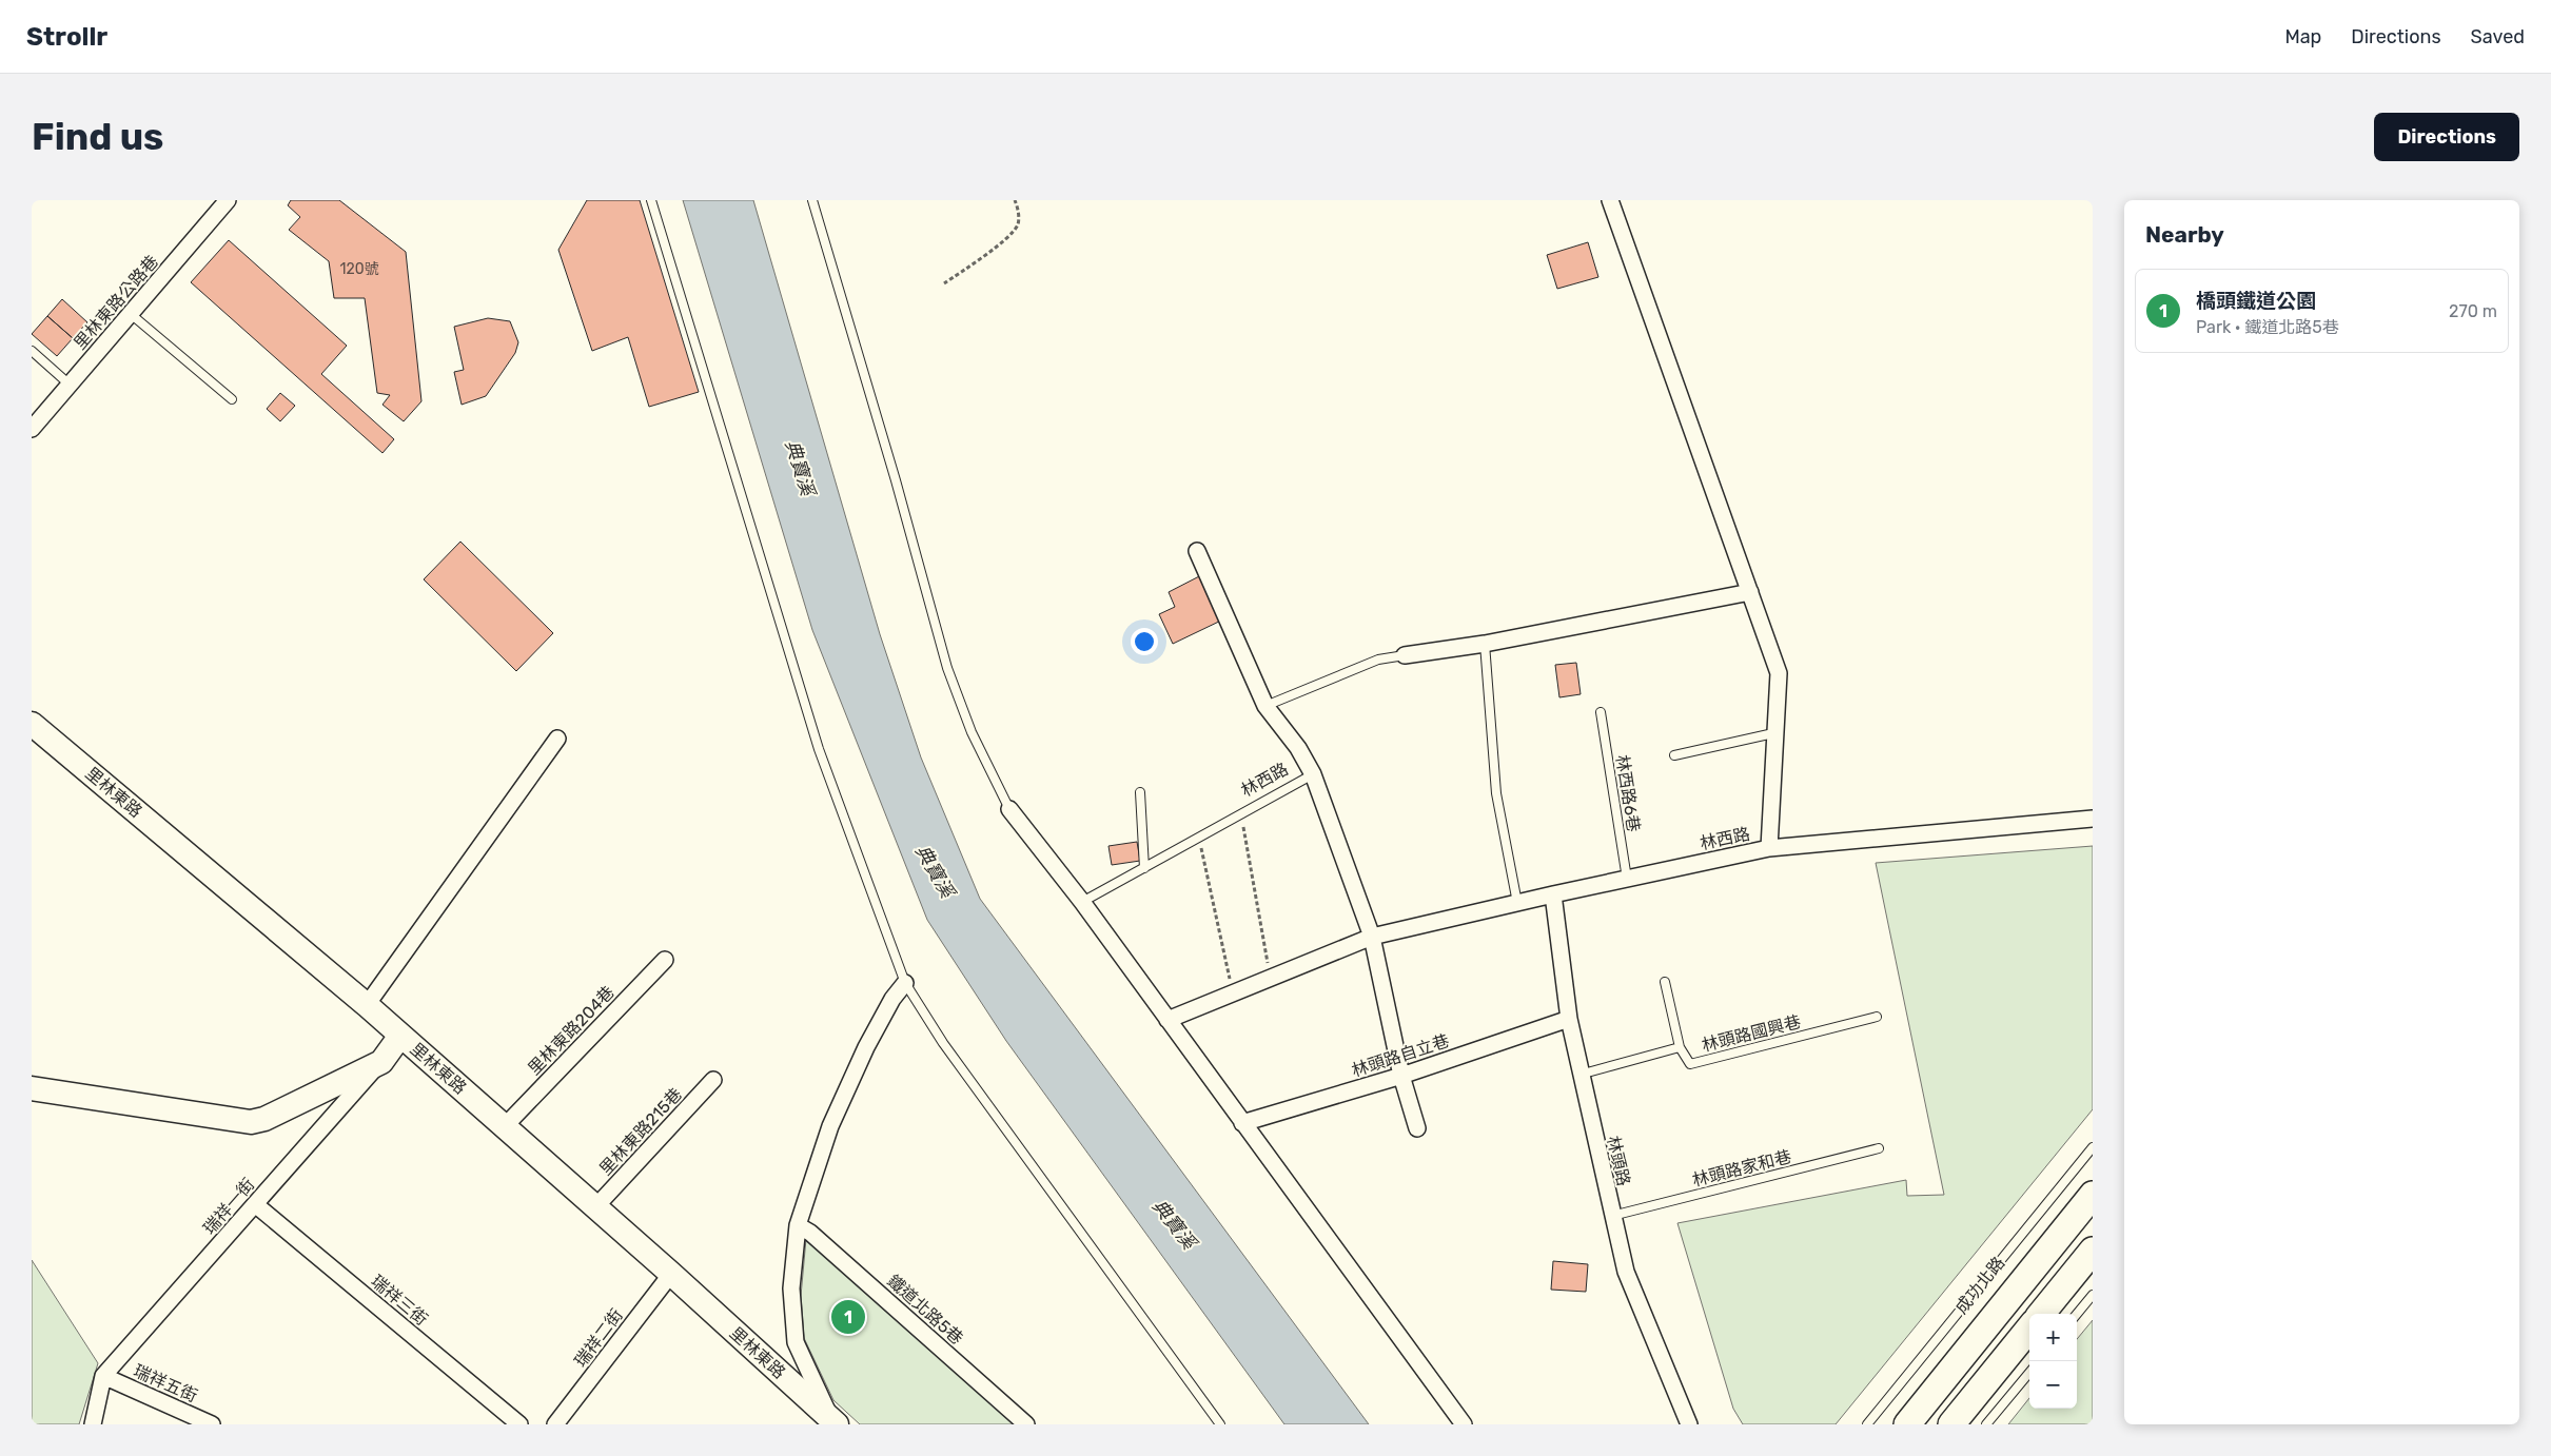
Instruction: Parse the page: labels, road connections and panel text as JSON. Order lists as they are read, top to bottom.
{
  "streets": {
    "main road": ["成功北路"],
    "street": [
      "里林東路公路巷",
      "林西路",
      "里林東路",
      "里林東路204巷",
      "林頭路自立巷",
      "里林東路215巷",
      "林頭路",
      "瑞祥一街",
      "瑞祥三街",
      "鐵道北路5巷",
      "瑞祥二街",
      "瑞祥五街"
    ],
    "lane": ["林西路6巷", "林頭路國興巷", "林頭路家和巷"]
  },
  "crossings": [
    ["林西路", "林西路6巷"],
    ["林西路", "林頭路自立巷"],
    ["林西路", "林頭路"],
    ["里林東路", "里林東路204巷"],
    ["里林東路", "里林東路215巷"],
    ["里林東路", "瑞祥二街"],
    ["林頭路國興巷", "林頭路"],
    ["林頭路自立巷", "林頭路"],
    ["林頭路", "林頭路家和巷"],
    ["瑞祥一街", "瑞祥三街"],
    ["瑞祥一街", "瑞祥五街"]
  ],
  "water": ["典寶溪"],
  "house_numbers": ["120號"],
  "page": {
    "header": "Strollr",
    "nav": ["Map", "Directions", "Saved"],
    "buttons": "Directions",
    "title": "Find us",
    "heading": "Nearby",
    "list": [
      {
        "mark": "1",
        "name": "橋頭鐵道公園",
        "note": "Park · 鐵道北路5巷",
        "value": "270 m"
      }
    ],
    "pins": "1",
    "map_buttons": ["+", "−"]
  }
}
